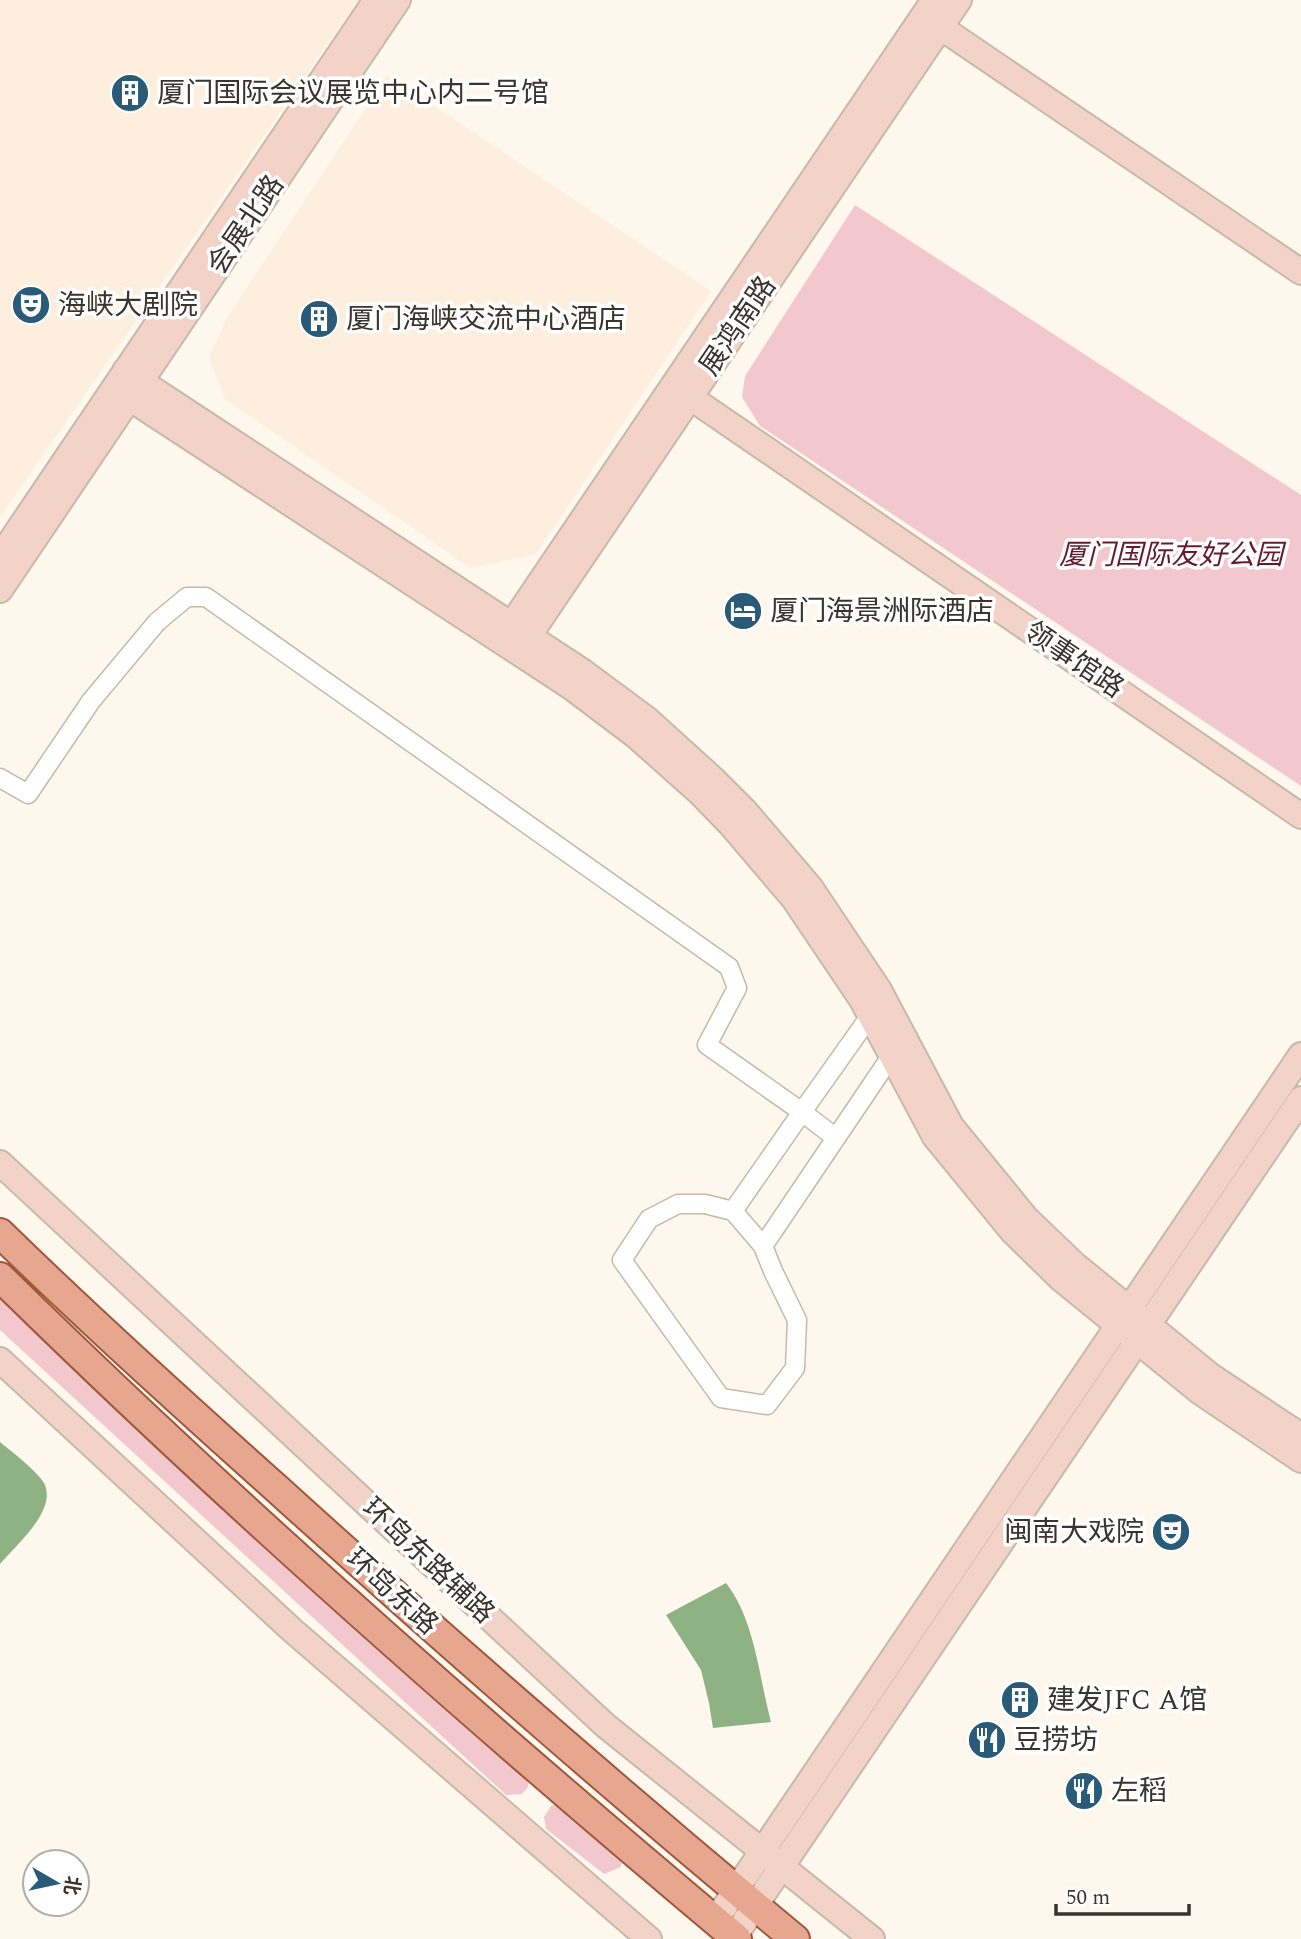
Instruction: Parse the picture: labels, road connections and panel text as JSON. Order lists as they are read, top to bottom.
{
  "streets": {
    "main road": [
      "会展北路",
      "展鸿南路",
      "领事馆路",
      "环岛东路辅路",
      "环岛东路"
    ]
  },
  "crossings": [
    ["展鸿南路", "领事馆路"]
  ],
  "parks": ["厦门国际友好公园"],
  "places": {
    "building": ["厦门国际会议展览中心内二号馆", "厦门海峡交流中心酒店", "建发JFC A馆"],
    "theatre": ["海峡大剧院", "闽南大戏院"],
    "hotel": ["厦门海景洲际酒店"],
    "restaurant": ["豆捞坊", "左稻"]
  },
  "scale_bar": "50 m",
  "north": "right"
}
